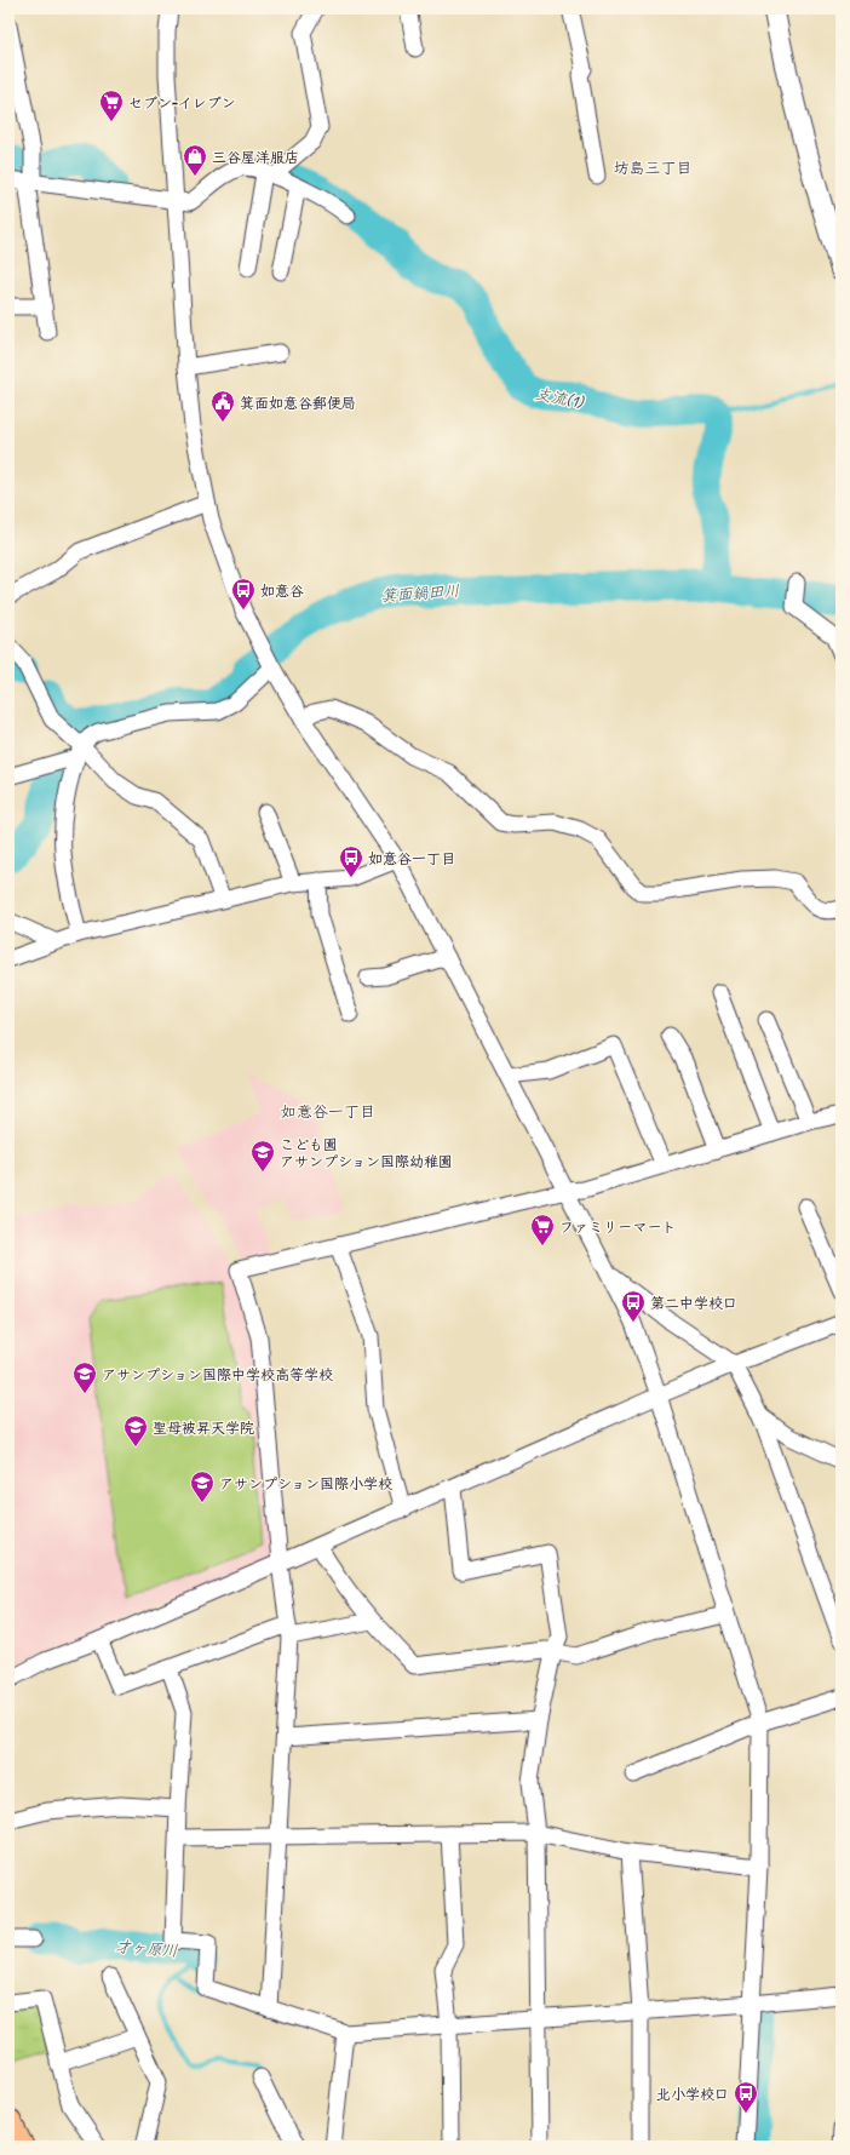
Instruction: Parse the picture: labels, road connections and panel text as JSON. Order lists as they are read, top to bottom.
{
  "districts": ["坊島三丁目", "如意谷一丁目"],
  "water": ["支流(1)", "箕面鍋田川", "才ヶ原川"],
  "places": {
    "supermarket": ["セブン-イレブン", "ファミリーマート"],
    "shop": ["三谷屋洋服店"],
    "public building": ["箕面如意谷郵便局"],
    "bus stop": [
      "如意谷",
      "如意谷一丁目",
      "第二中学校口",
      "北小学校口"
    ],
    "school or university": [
      "こども園 アサンプション国際幼稚園",
      "アサンプション国際中学校高等学校",
      "聖母被昇天学院",
      "アサンプション国際小学校"
    ]
  }
}
